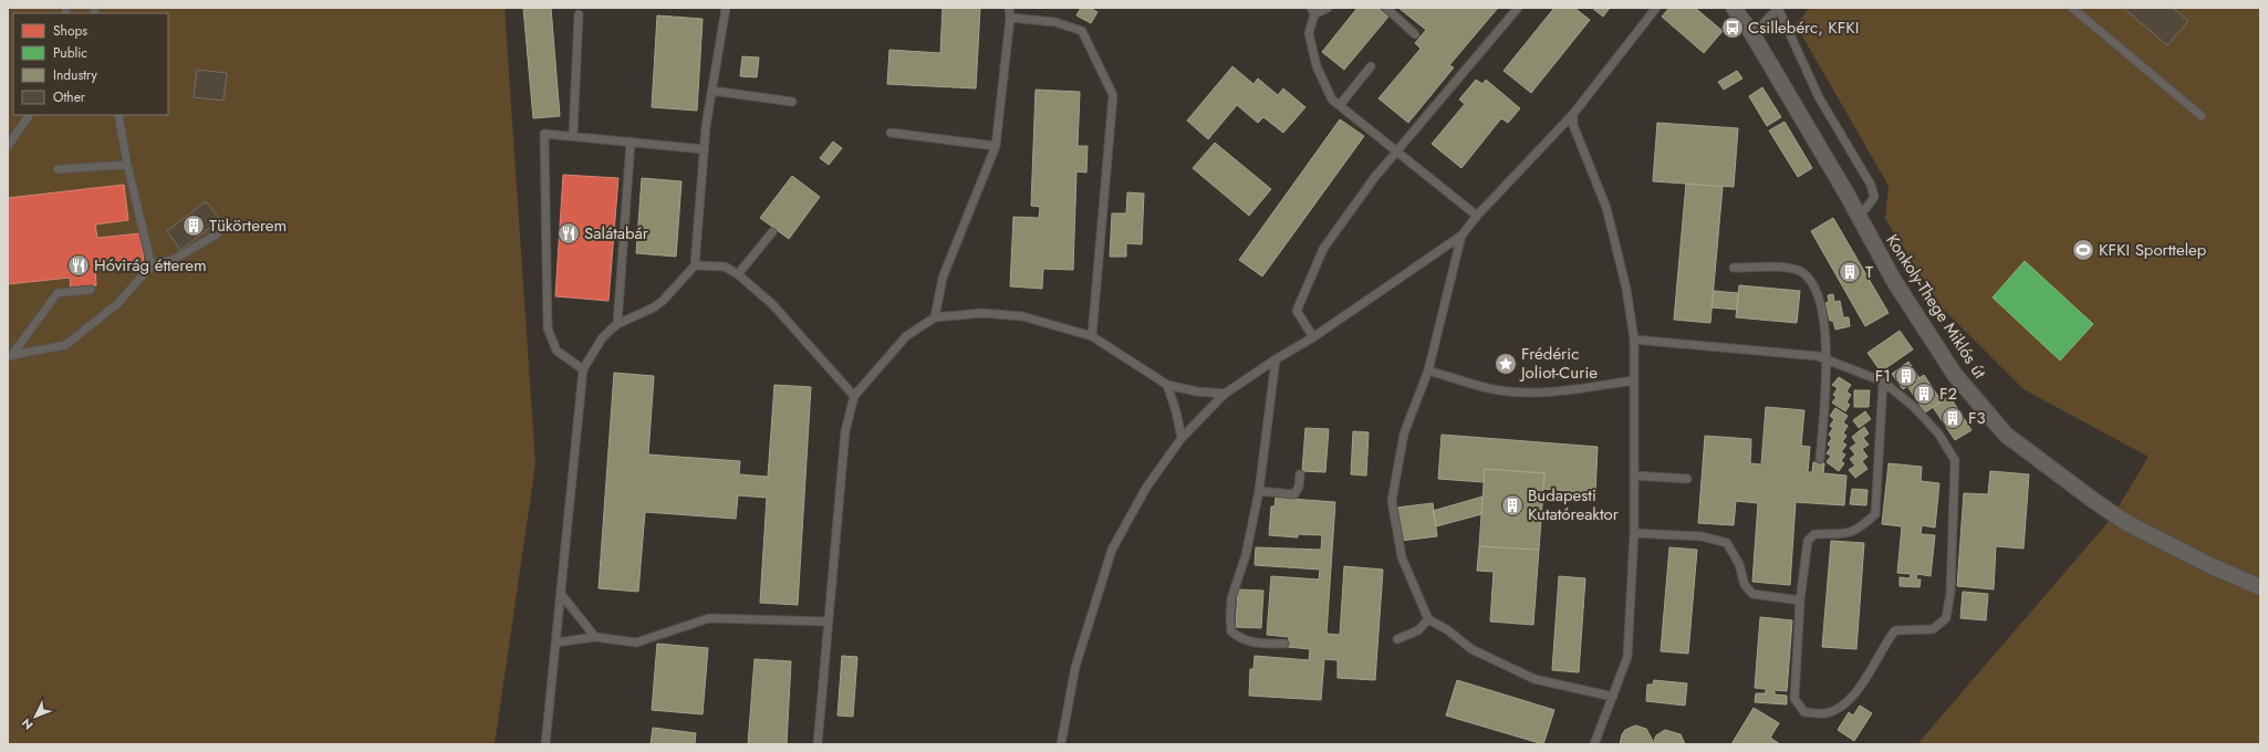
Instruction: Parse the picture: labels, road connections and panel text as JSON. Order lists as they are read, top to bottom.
{
  "streets": {
    "street": ["Konkoly-Thege Miklós út"]
  },
  "places": {
    "bus stop": ["Csillebérc, KFKI"],
    "building": [
      "Tükörterem",
      "T",
      "F1",
      "F2",
      "F3",
      "Budapesti Kutatóreaktor"
    ],
    "restaurant": ["Salátabár", "Hóvirág étterem"],
    "sports": ["KFKI Sporttelep"],
    "place": ["Frédéric Joliot-Curie"]
  },
  "legend": [
    "Shops",
    "Public",
    "Industry",
    "Other"
  ],
  "north": "bottom left"
}
